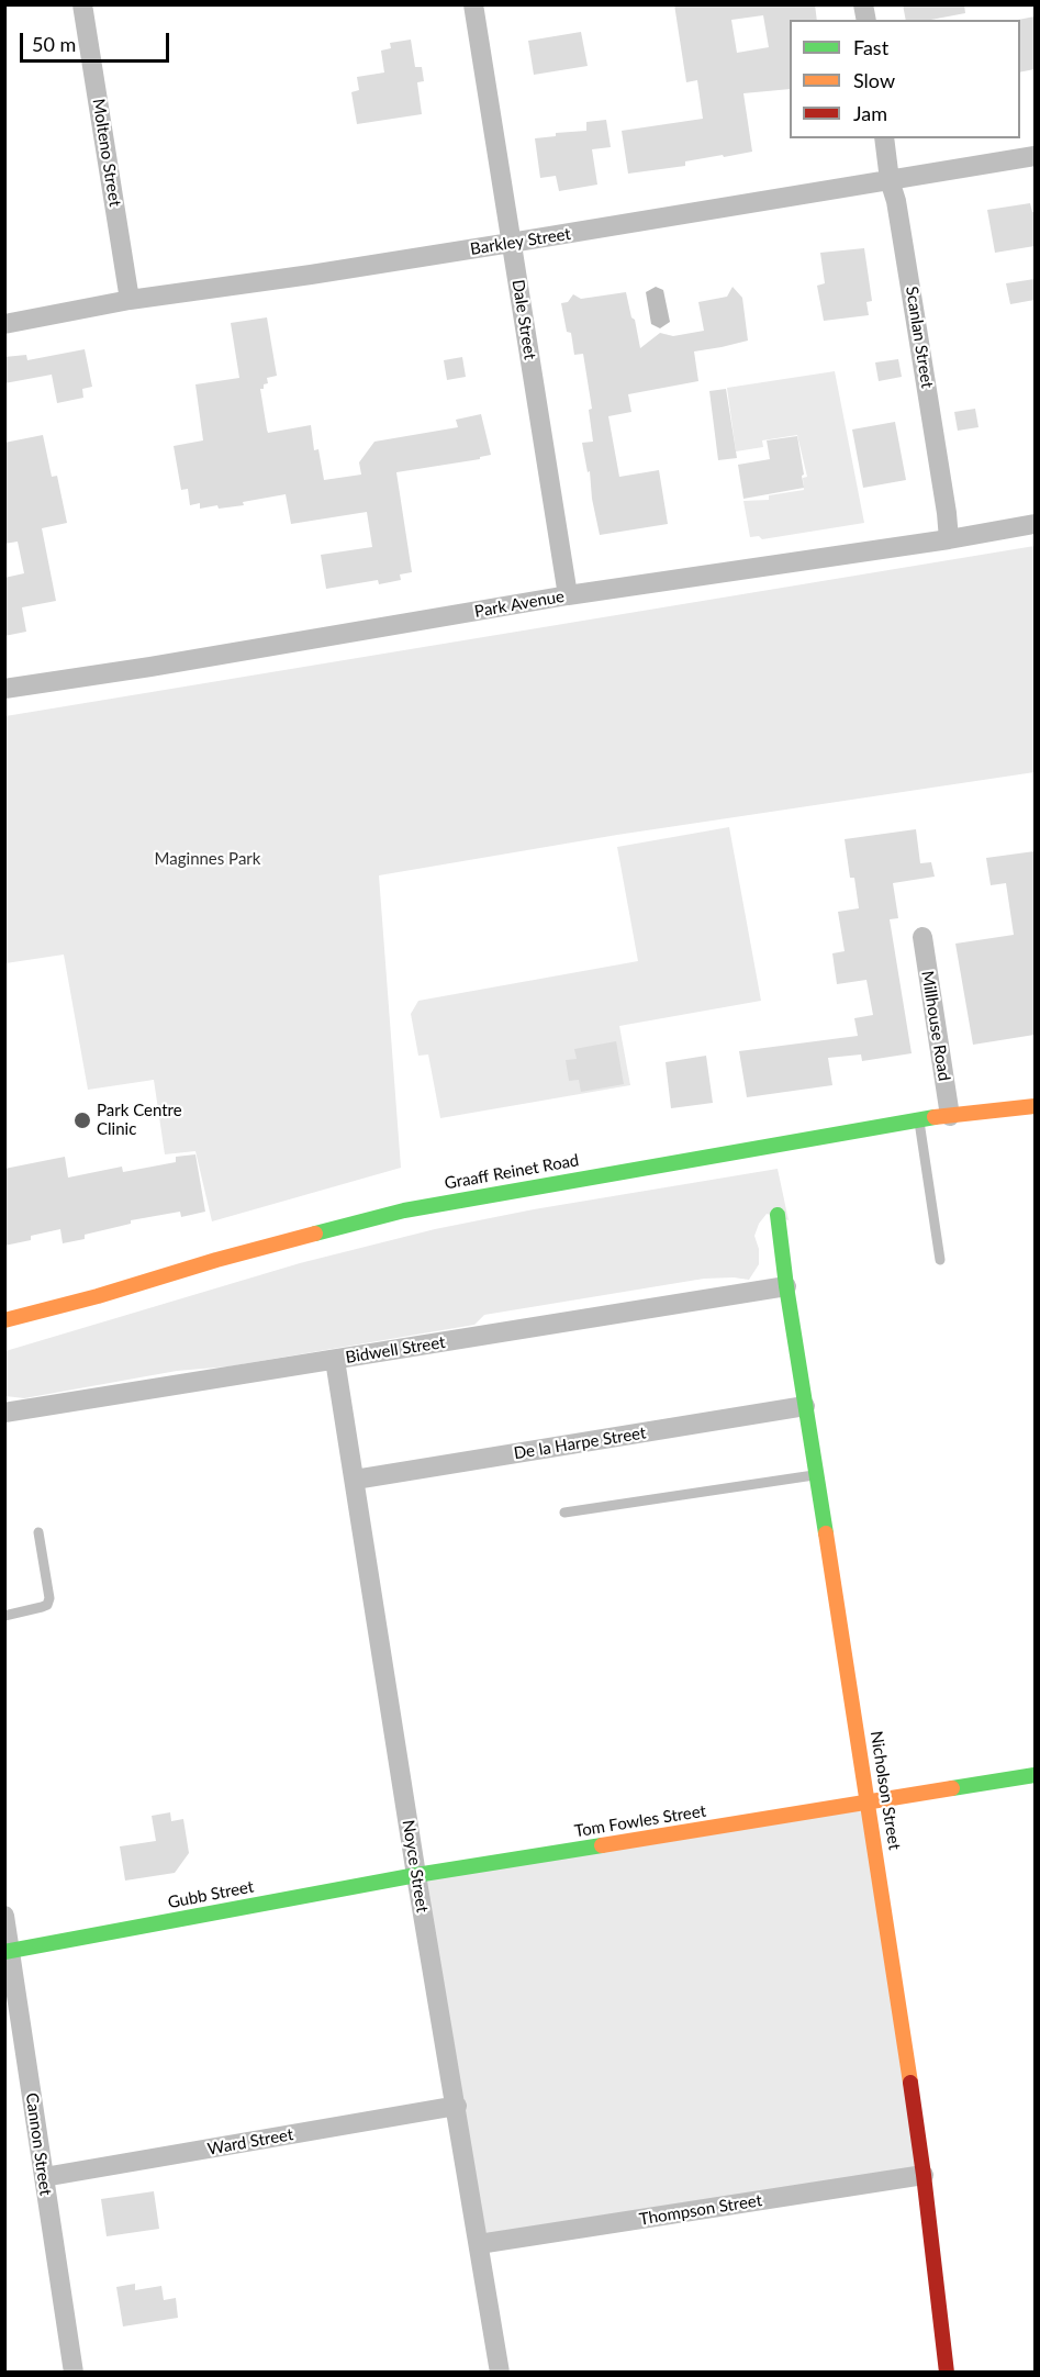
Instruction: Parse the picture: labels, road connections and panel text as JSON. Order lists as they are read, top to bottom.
{
  "streets": {
    "street": [
      "Molteno Street",
      "Barkley Street",
      "Dale Street",
      "Scanlan Street",
      "Park Avenue",
      "Millhouse Road",
      "Graaff Reinet Road",
      "Bidwell Street",
      "De la Harpe Street",
      "Nicholson Street",
      "Tom Fowles Street",
      "Noyce Street",
      "Gubb Street",
      "Ward Street",
      "Cannon Street",
      "Thompson Street"
    ]
  },
  "crossings": [
    ["Molteno Street", "Barkley Street"],
    ["Barkley Street", "Dale Street"],
    ["Barkley Street", "Scanlan Street"],
    ["Dale Street", "Park Avenue"],
    ["Scanlan Street", "Park Avenue"],
    ["Millhouse Road", "Graaff Reinet Road"],
    ["Bidwell Street", "Nicholson Street"],
    ["Bidwell Street", "Noyce Street"],
    ["De la Harpe Street", "Nicholson Street"],
    ["De la Harpe Street", "Noyce Street"],
    ["Nicholson Street", "Tom Fowles Street"],
    ["Nicholson Street", "Thompson Street"],
    ["Tom Fowles Street", "Noyce Street"],
    ["Tom Fowles Street", "Gubb Street"],
    ["Noyce Street", "Gubb Street"],
    ["Noyce Street", "Ward Street"],
    ["Noyce Street", "Thompson Street"],
    ["Gubb Street", "Cannon Street"],
    ["Ward Street", "Cannon Street"]
  ],
  "parks": ["Maginnes Park"],
  "places": ["Park Centre Clinic"],
  "legend": ["Fast", "Slow", "Jam"],
  "scale_bar": "50 m"
}
